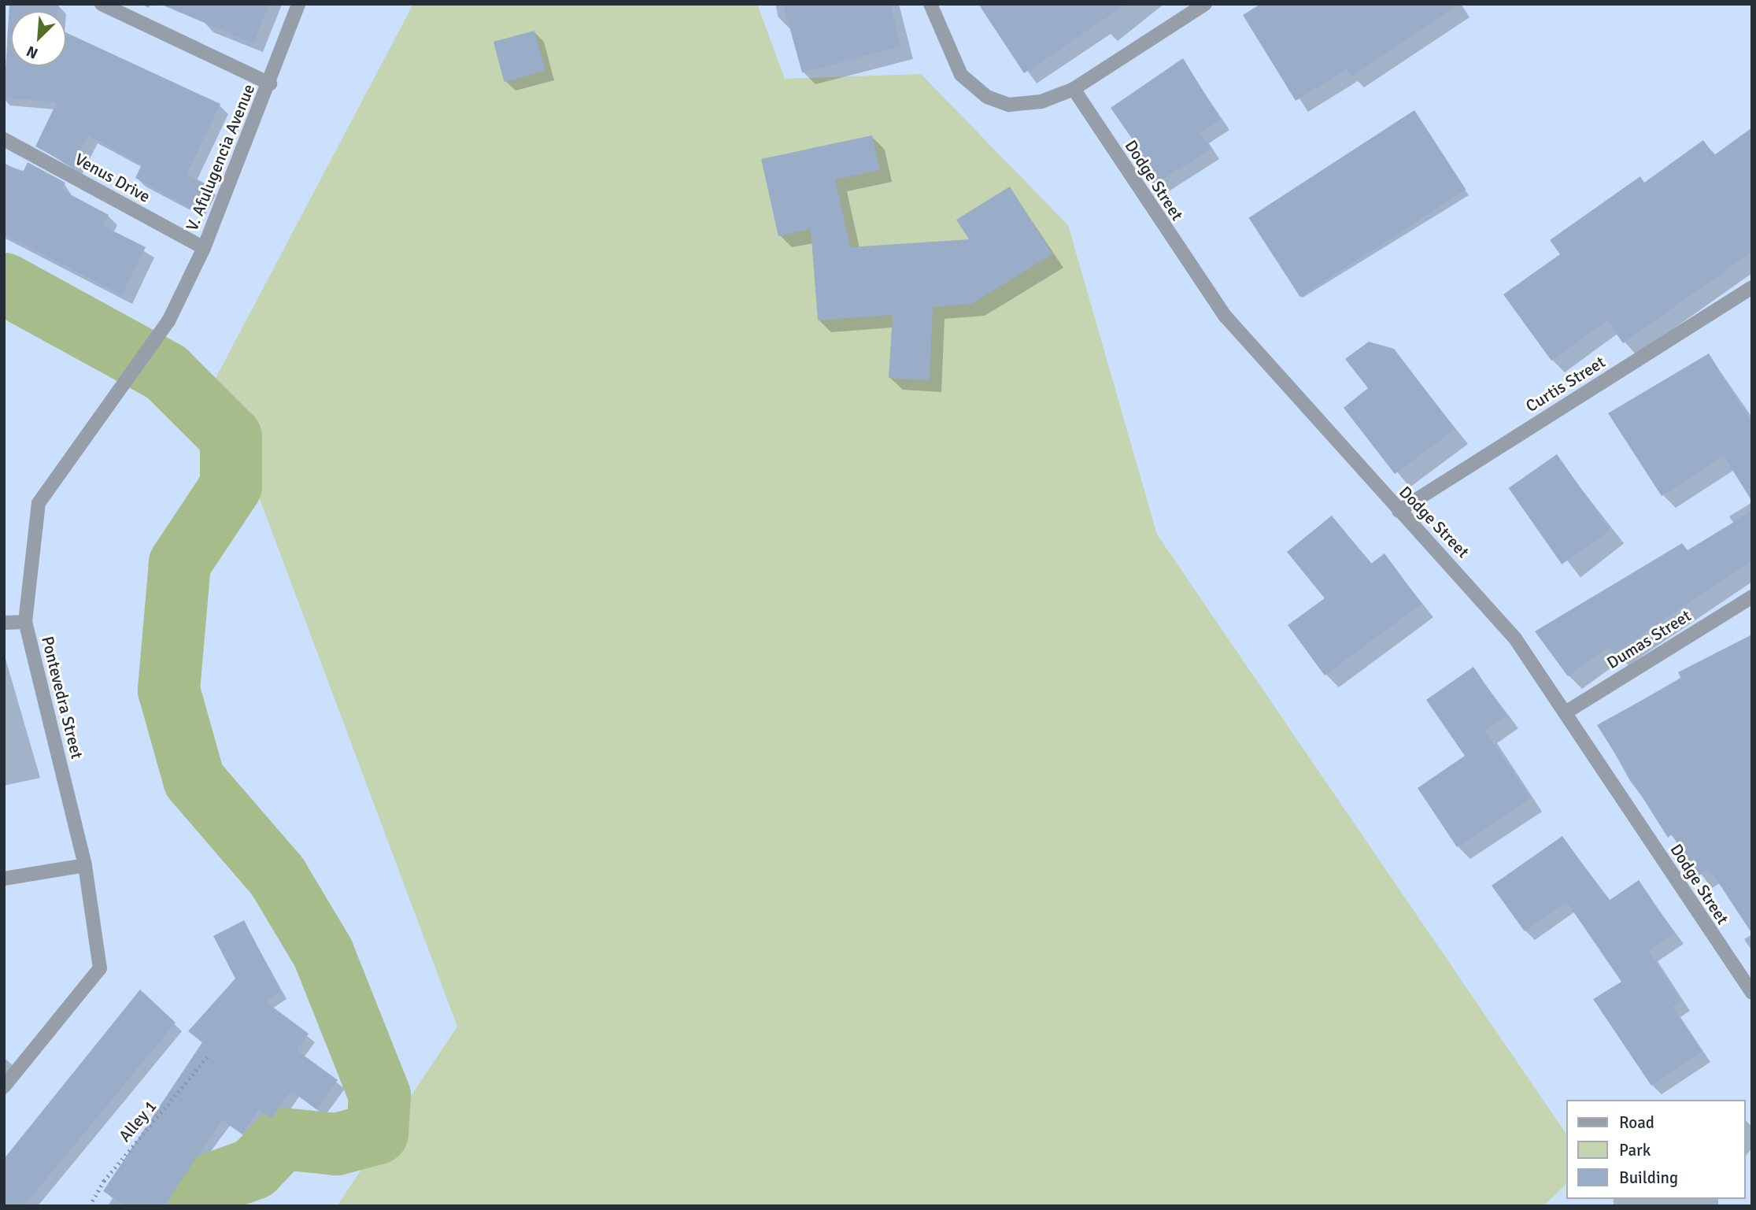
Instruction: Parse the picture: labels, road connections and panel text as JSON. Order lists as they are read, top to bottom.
{
  "streets": {
    "street": [
      "V. Afulugencia Avenue",
      "Venus Drive",
      "Dodge Street",
      "Curtis Street",
      "Dumas Street",
      "Pontevedra Street"
    ],
    "path": ["Alley 1"]
  },
  "crossings": [
    ["V. Afulugencia Avenue", "Venus Drive"],
    ["V. Afulugencia Avenue", "Pontevedra Street"],
    ["Dodge Street", "Curtis Street"],
    ["Dodge Street", "Dumas Street"]
  ],
  "legend": ["Road", "Park", "Building"],
  "north": "bottom left"
}
